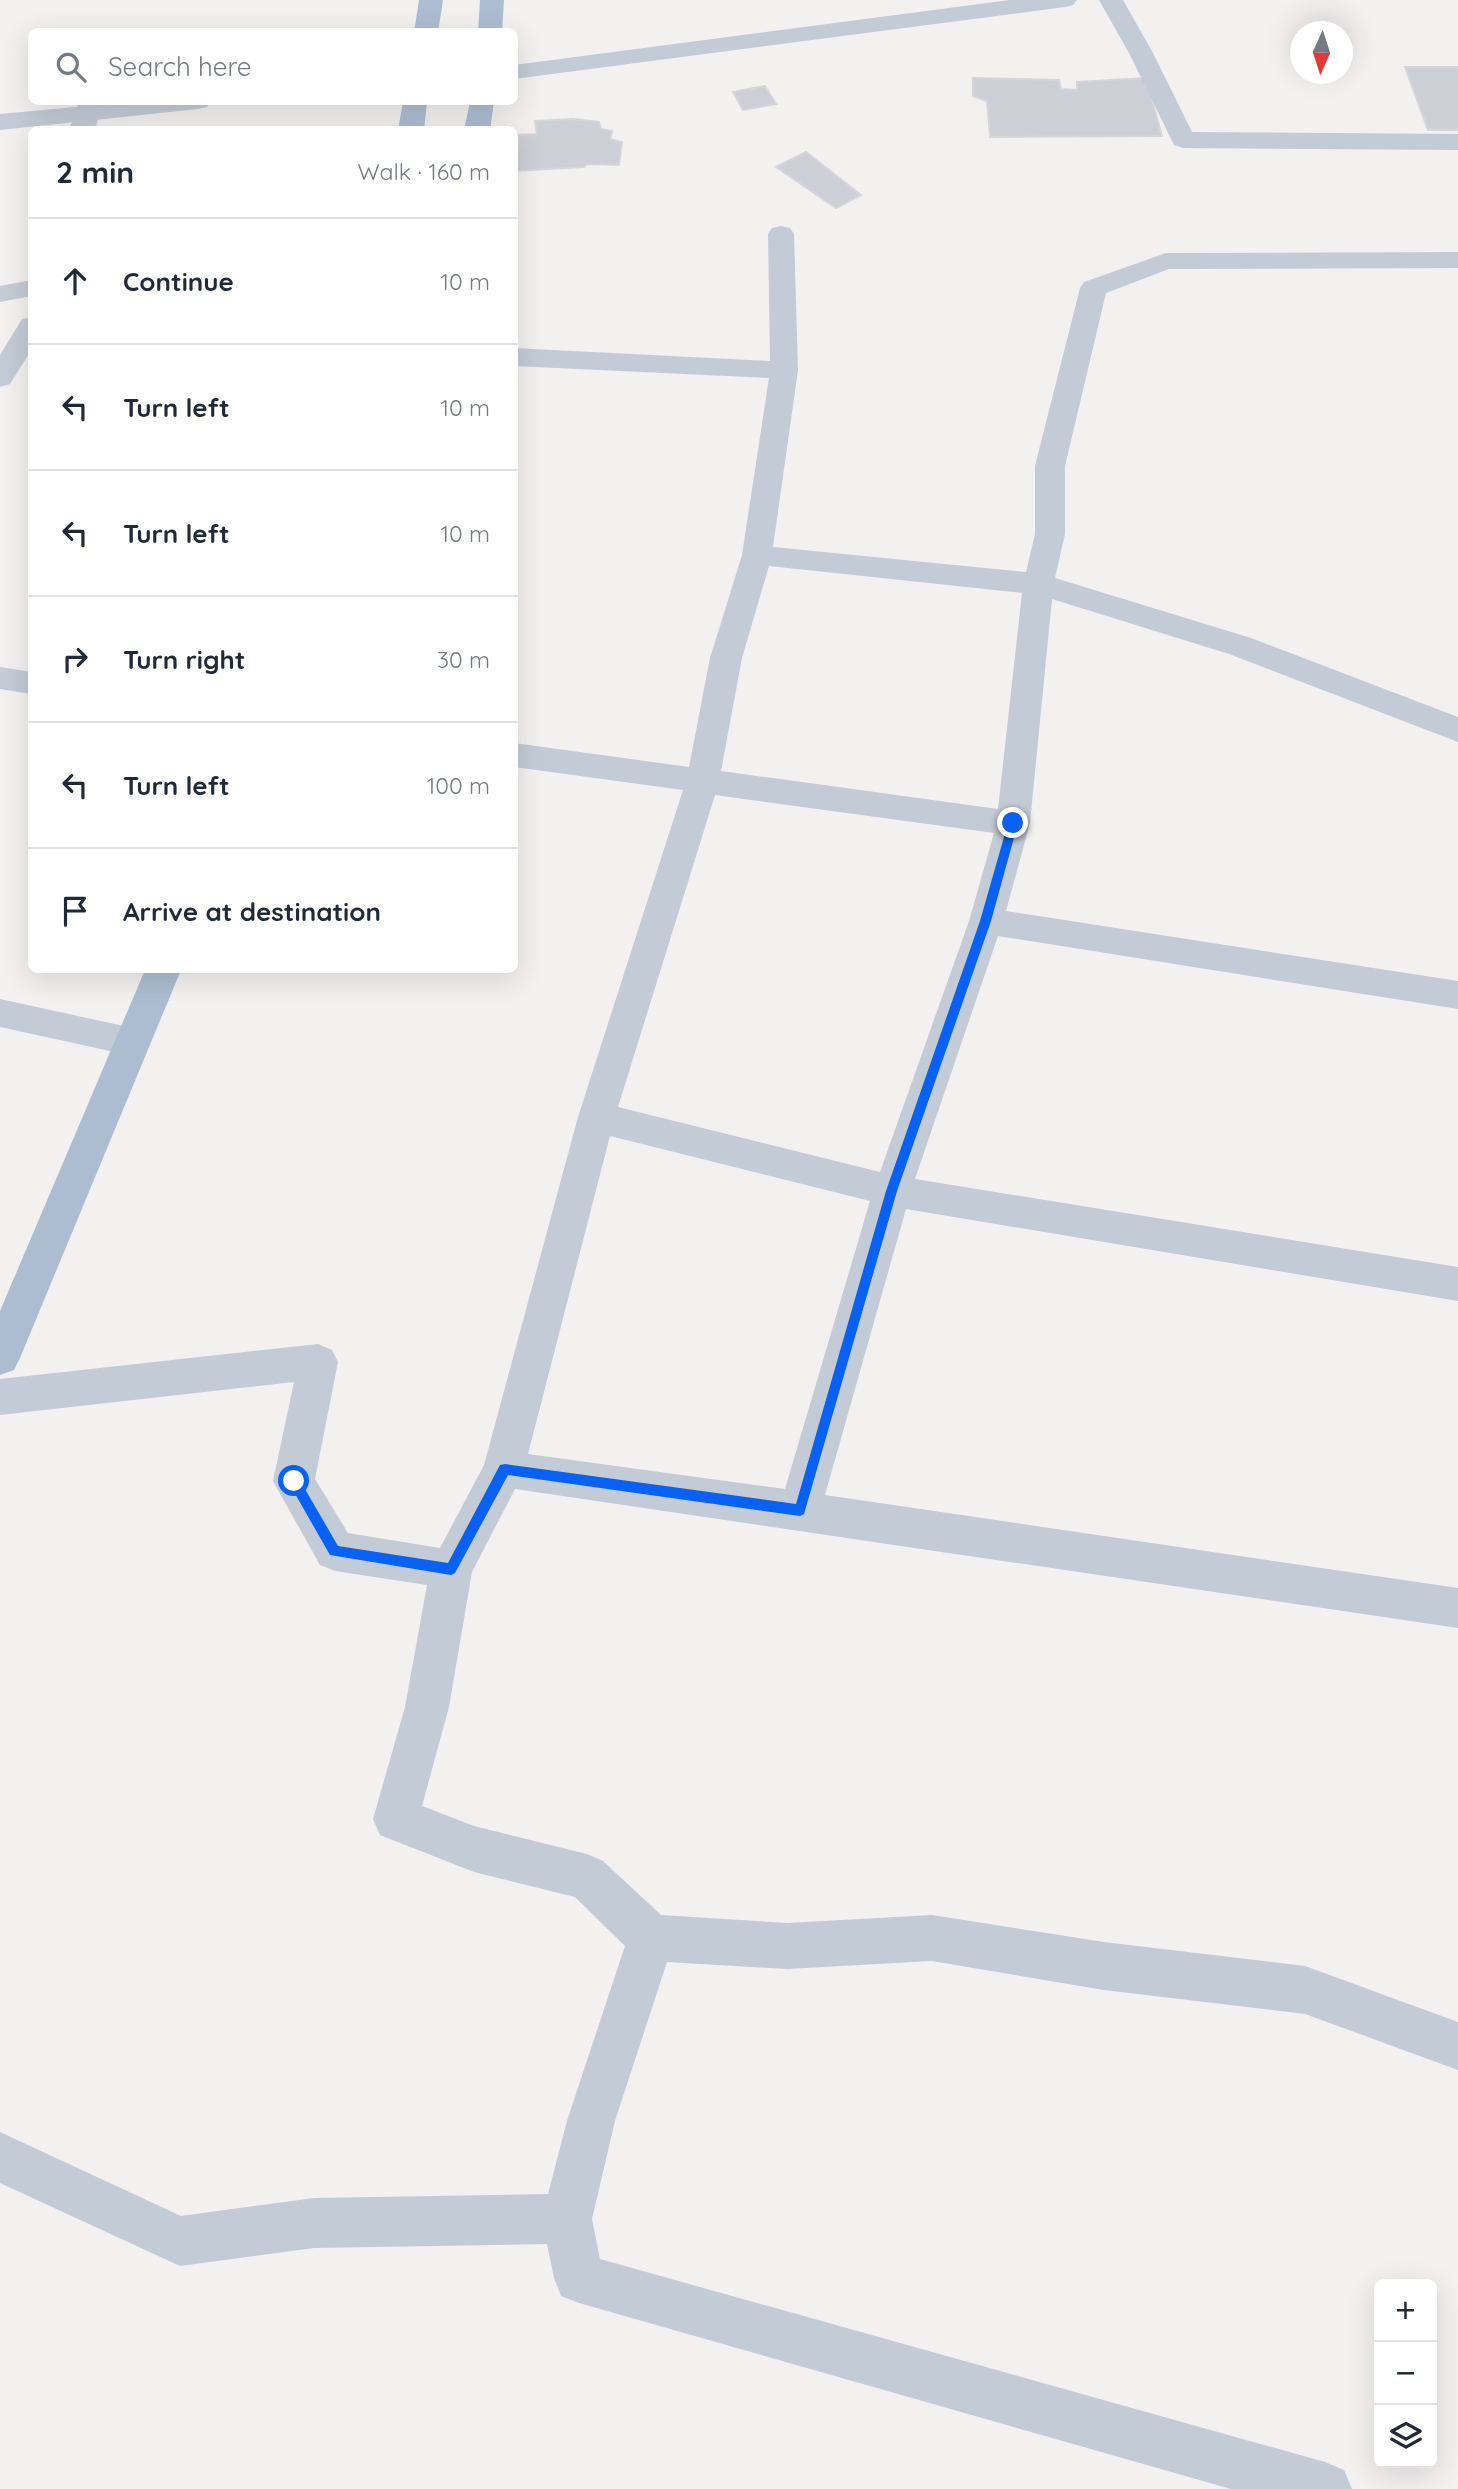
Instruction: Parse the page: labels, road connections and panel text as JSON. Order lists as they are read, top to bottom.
{
  "north": "bottom",
  "page": {
    "search": "Search here",
    "heading": ["2 min", "Walk · 160 m"],
    "list": [
      ["Continue", "10 m"],
      ["Turn left", "10 m"],
      ["Turn left", "10 m"],
      ["Turn right", "30 m"],
      ["Turn left", "100 m"],
      "Arrive at destination"
    ],
    "map_buttons": ["+", "−"]
  }
}
